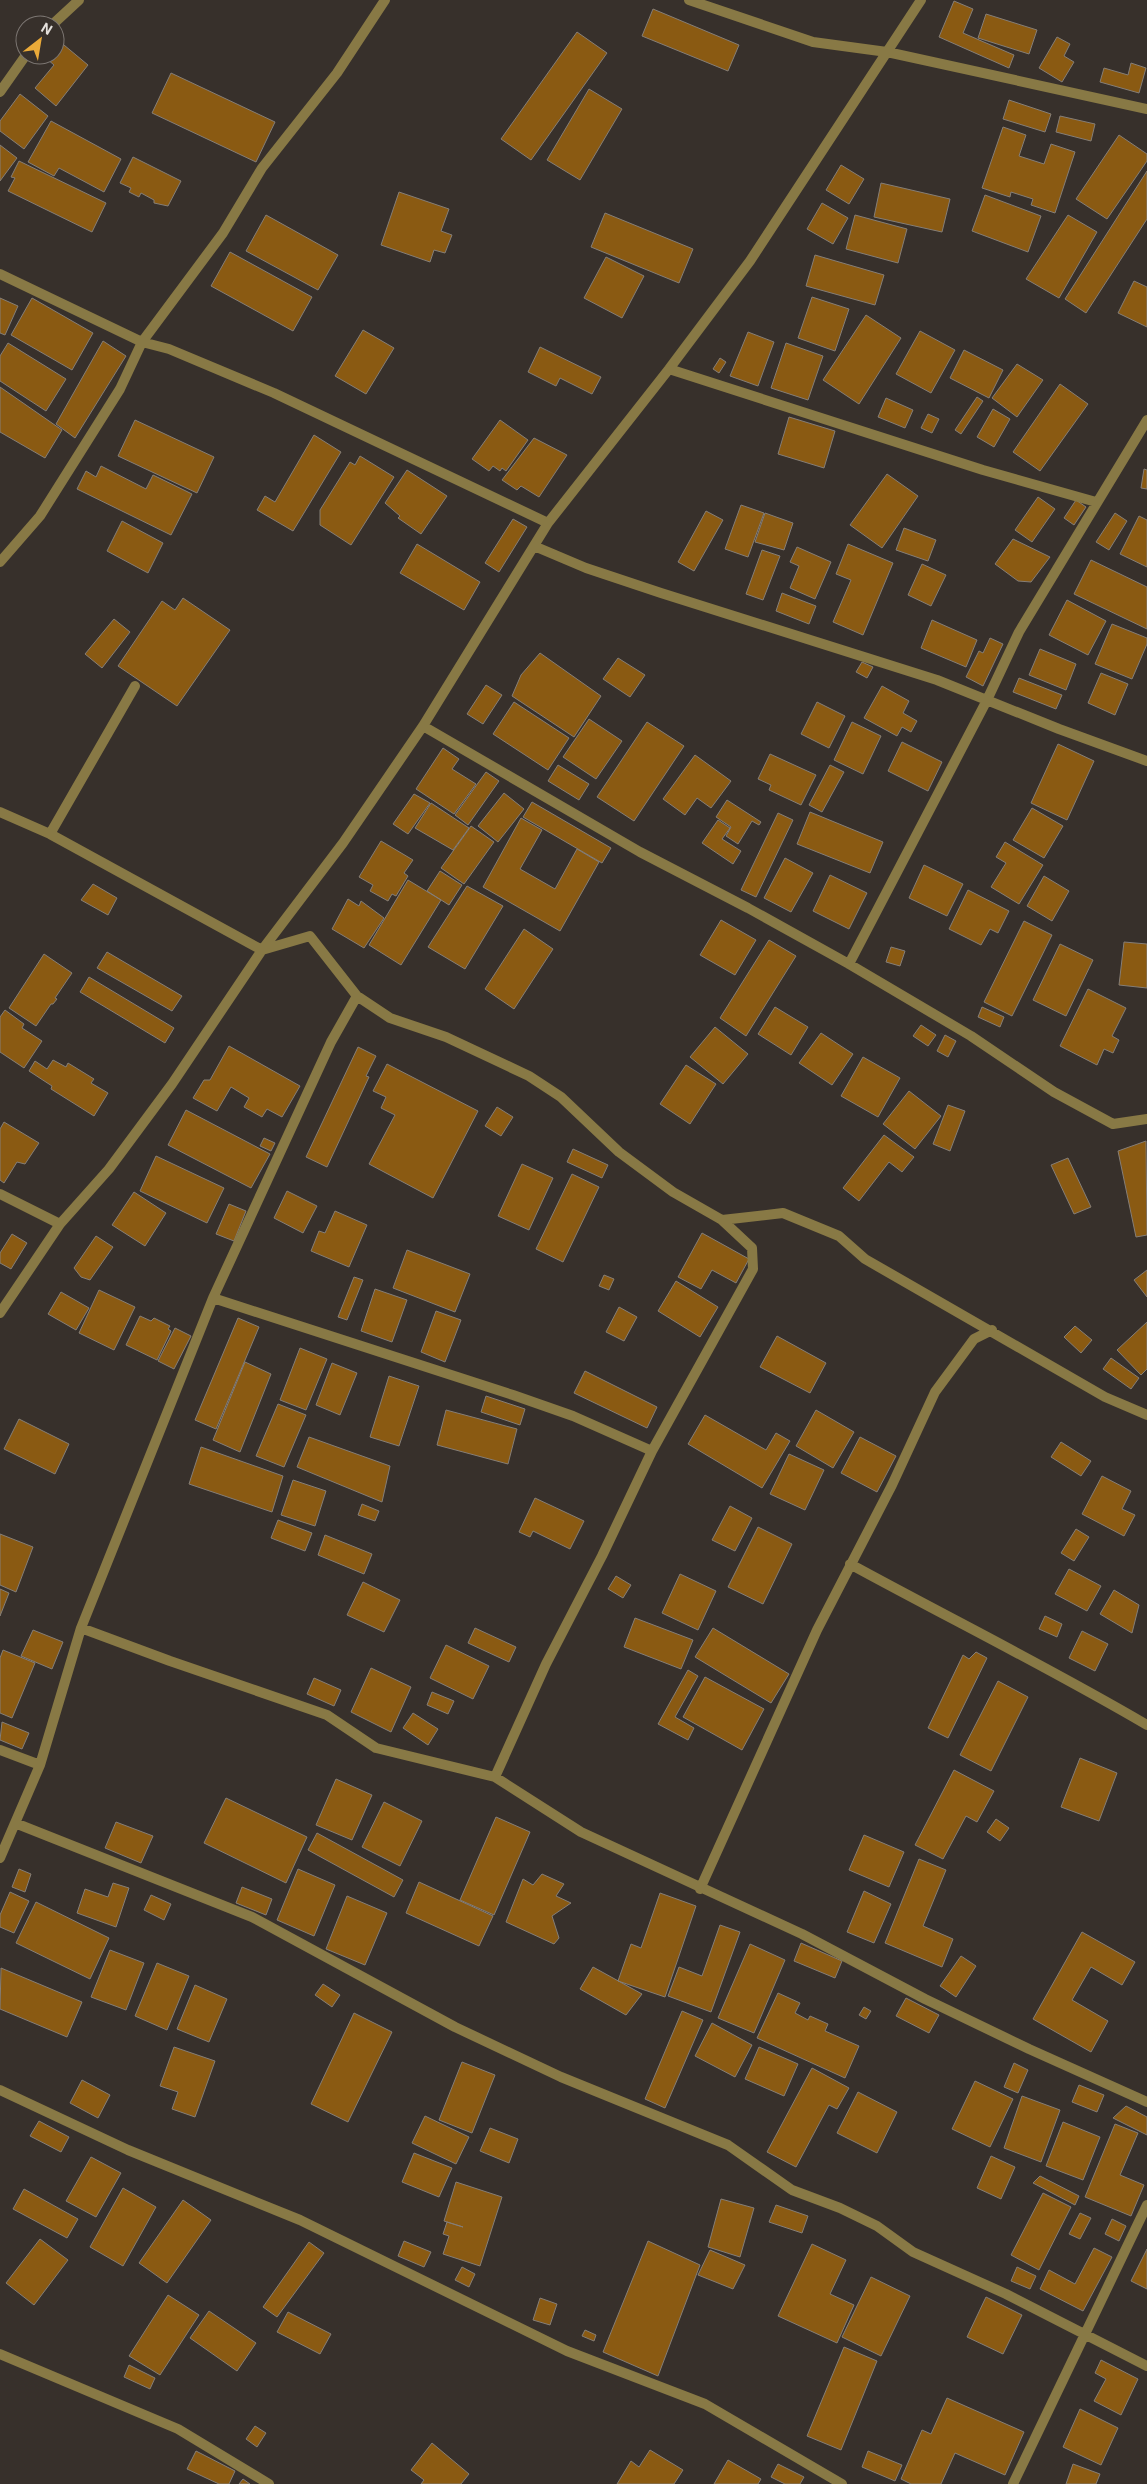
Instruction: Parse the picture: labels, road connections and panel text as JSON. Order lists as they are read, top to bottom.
{
  "north": "top right"
}
